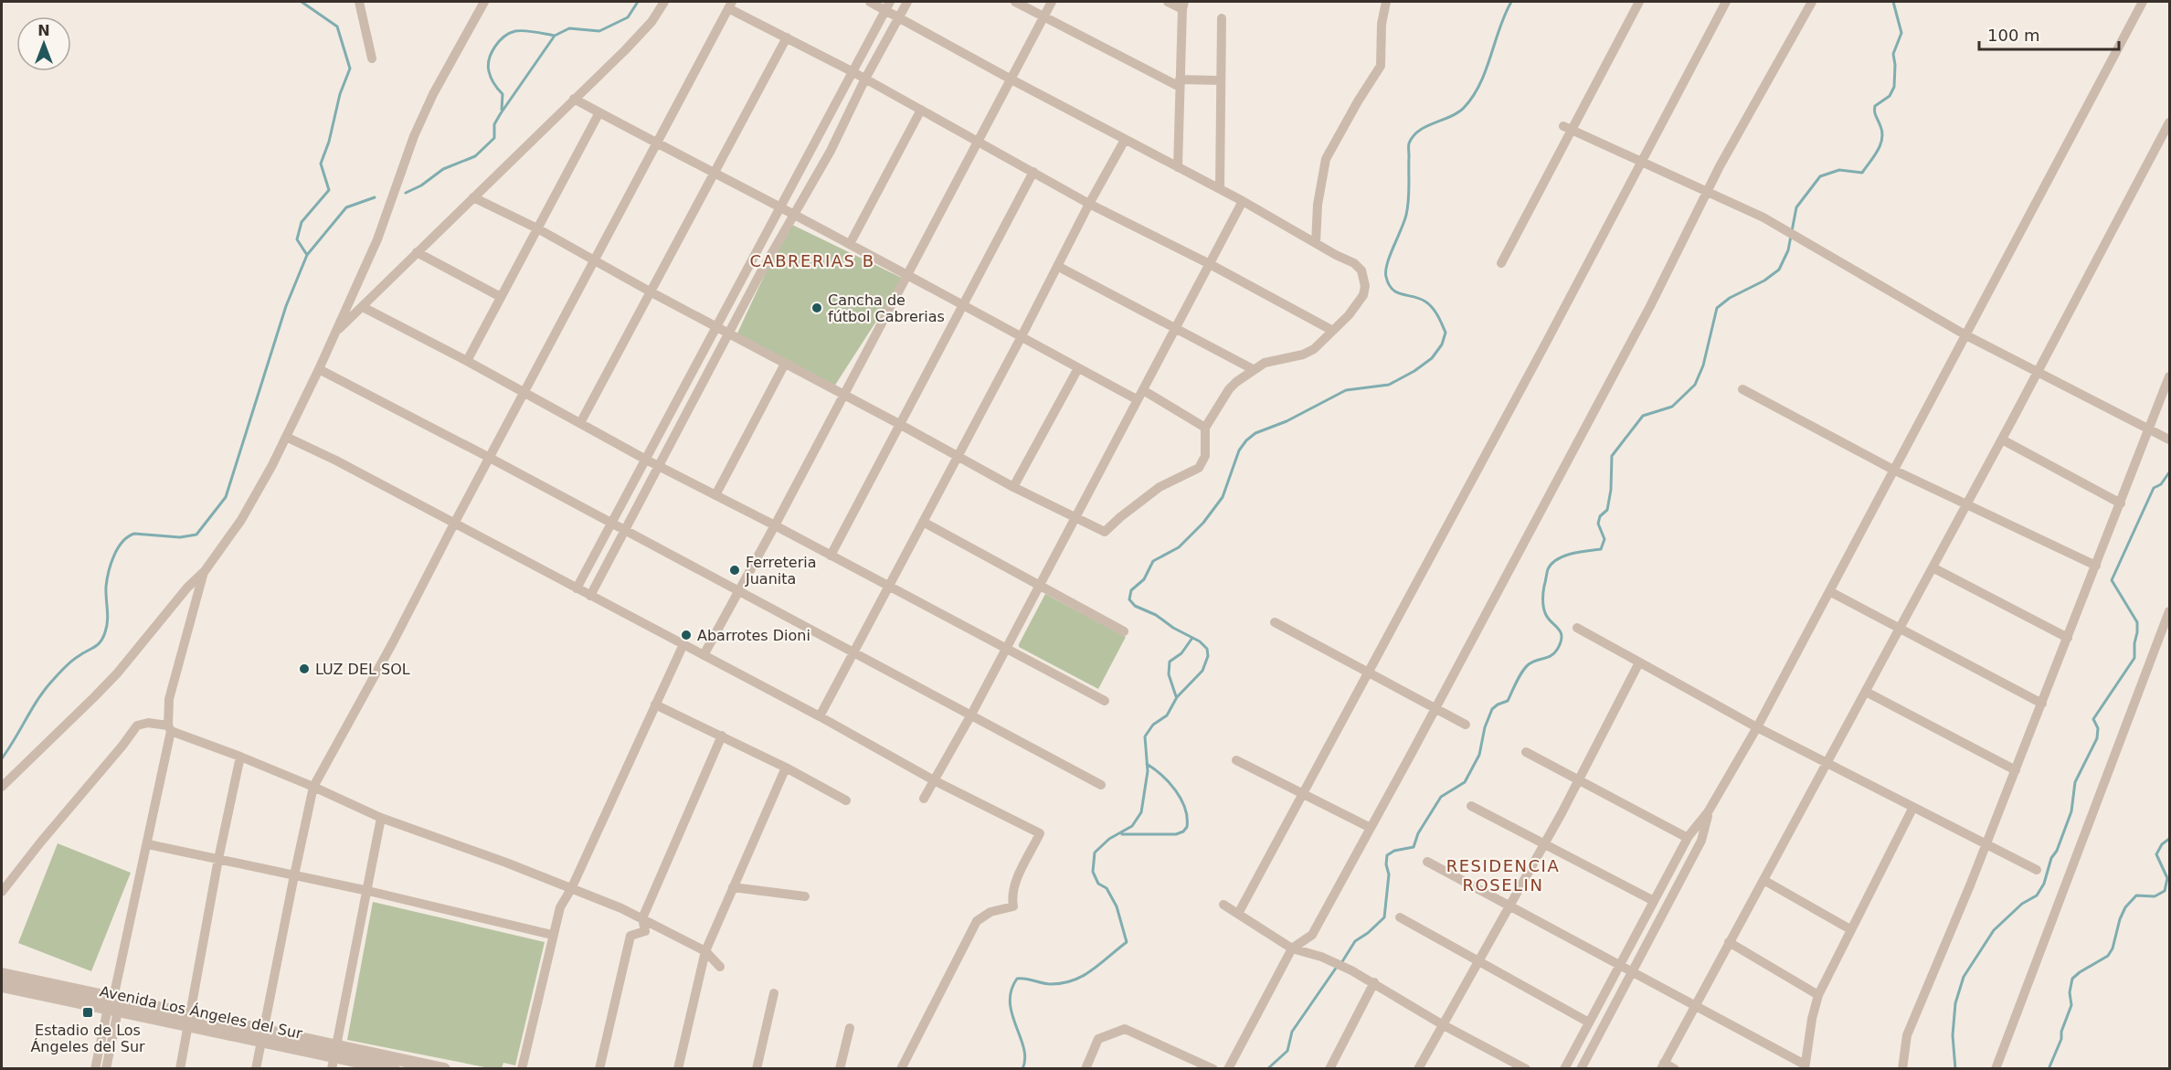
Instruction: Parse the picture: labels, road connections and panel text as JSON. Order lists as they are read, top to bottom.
{
  "streets": {
    "street": ["Avenida Los Ángeles del Sur"]
  },
  "districts": ["CABRERIAS B", "RESIDENCIA ROSELIN"],
  "places": {
    "other": [
      "Cancha de fútbol Cabrerias",
      "Ferreteria Juanita",
      "Abarrotes Dioni",
      "LUZ DEL SOL"
    ],
    "transit": ["Estadio de Los Ángeles del Sur"]
  },
  "scale_bar": "100 m",
  "north": "top"
}
